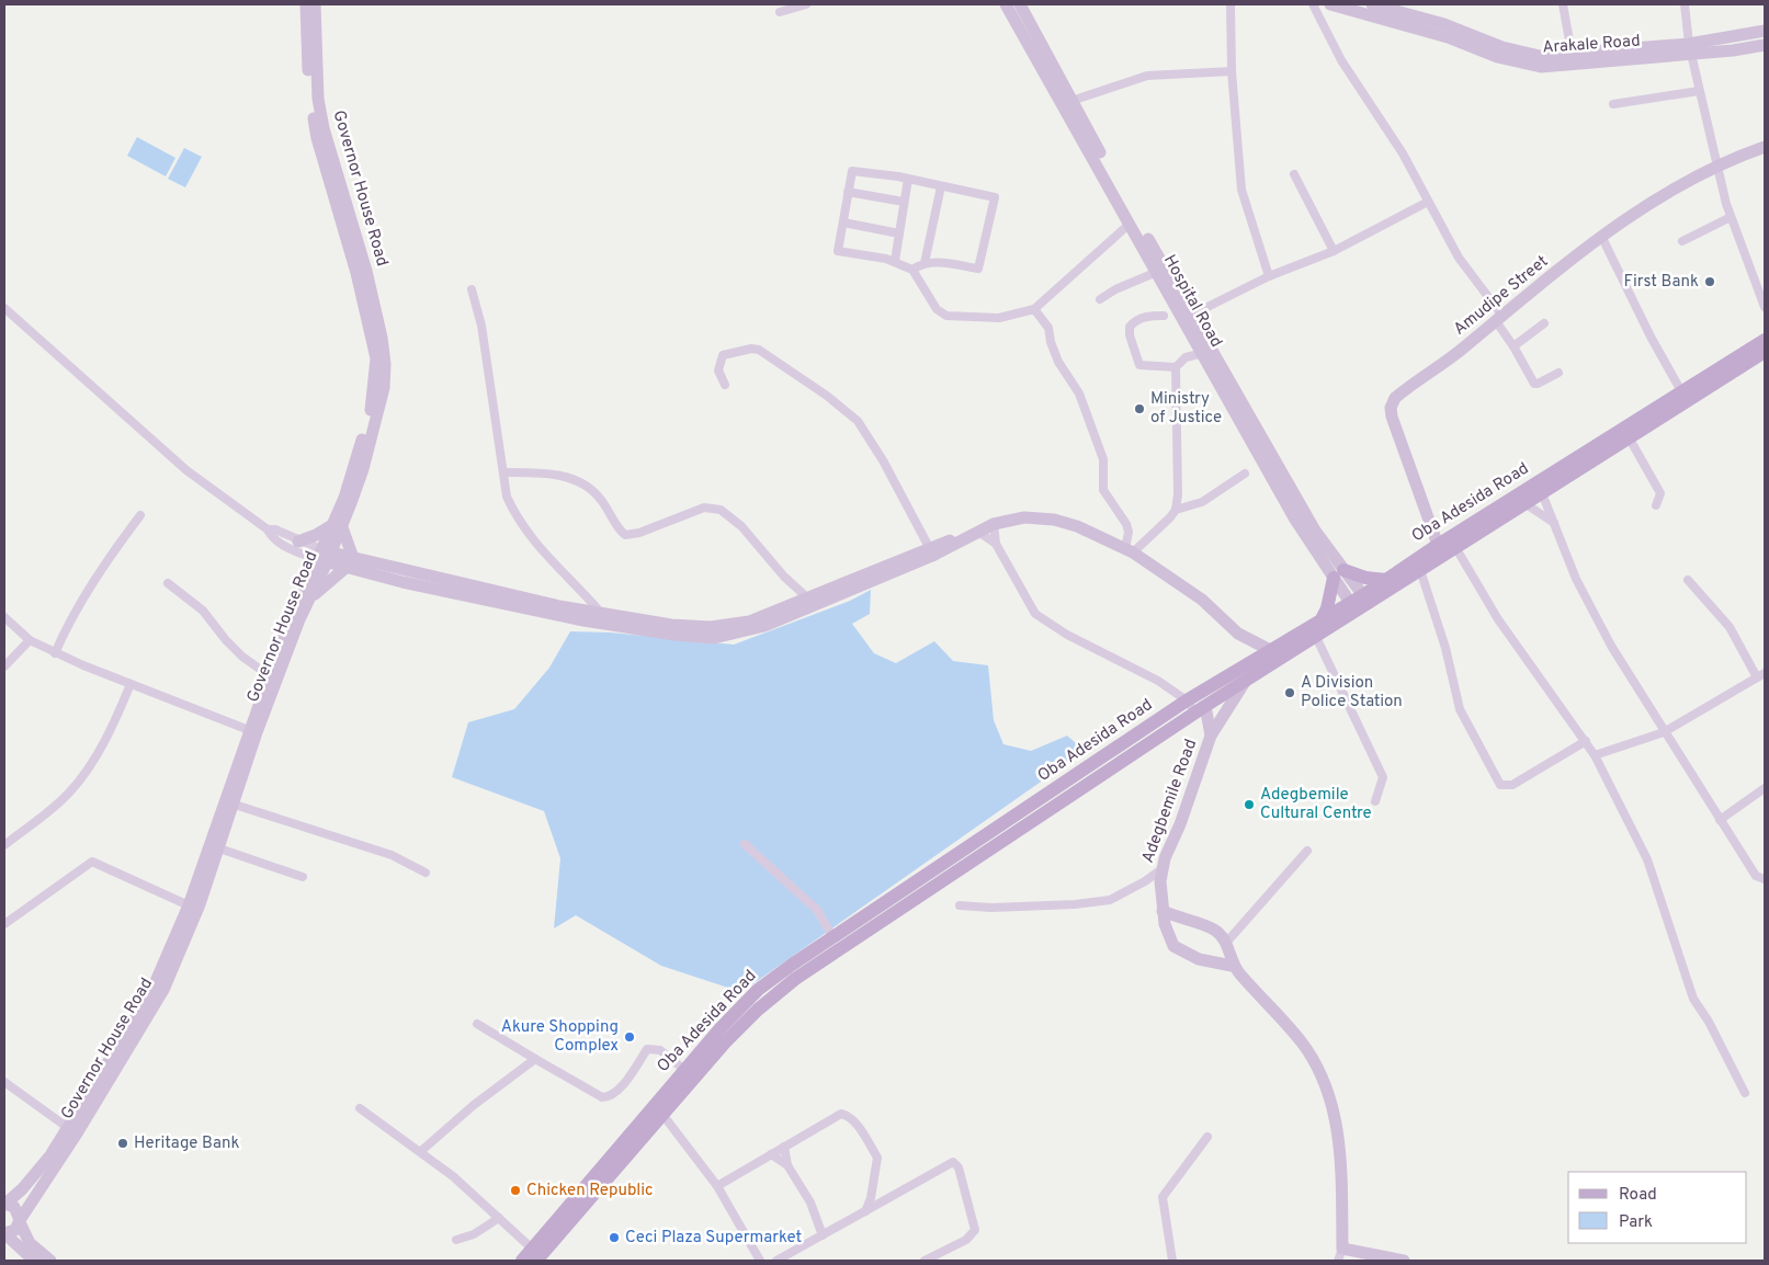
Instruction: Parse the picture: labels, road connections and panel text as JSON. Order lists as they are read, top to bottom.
{
  "streets": {
    "main road": ["Oba Adesida Road"],
    "street": [
      "Arakale Road",
      "Governor House Road",
      "Amudipe Street",
      "Hospital Road",
      "Adegbemile Road"
    ]
  },
  "crossings": [
    ["Amudipe Street", "Oba Adesida Road"],
    ["Hospital Road", "Oba Adesida Road"],
    ["Oba Adesida Road", "Adegbemile Road"]
  ],
  "places": [
    "First Bank",
    "Ministry of Justice",
    "A Division Police Station",
    "Adegbemile Cultural Centre",
    "Akure Shopping Complex",
    "Heritage Bank",
    "Chicken Republic",
    "Ceci Plaza Supermarket"
  ],
  "legend": ["Road", "Park"]
}
